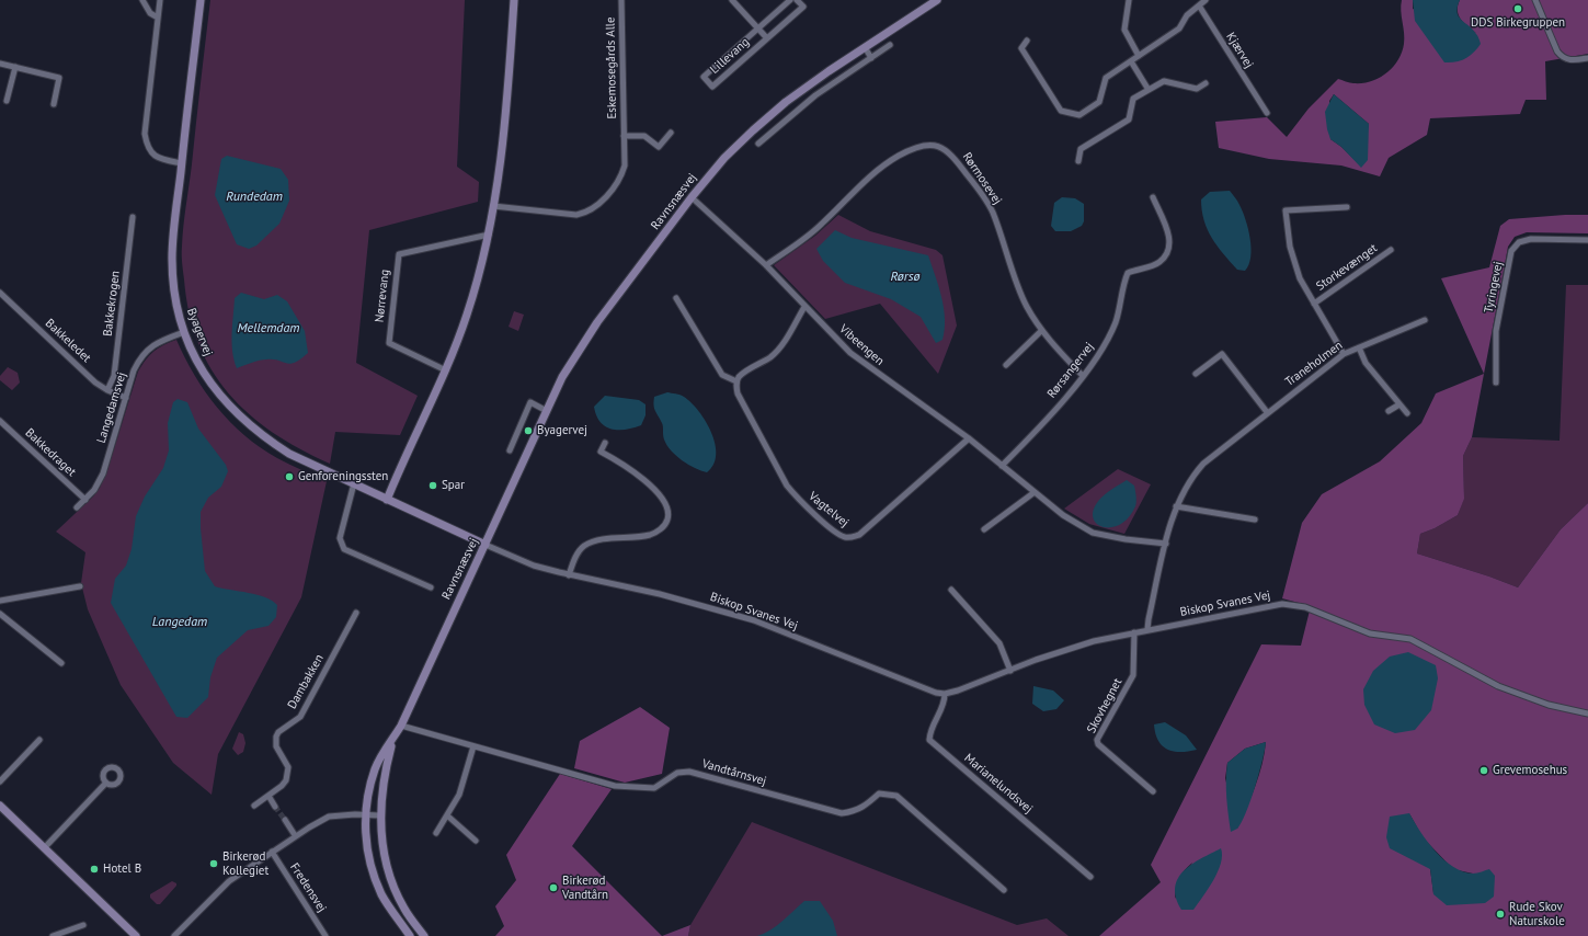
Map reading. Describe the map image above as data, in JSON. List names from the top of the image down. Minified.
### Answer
{"streets":{"main road":["Ravnsnæsvej","Byagervej"],"street":["Kjærvej","Lillevang","Eskemosegårds Alle","Rørmosevej","Storkevænget","Tyringevej","Nørrevang","Bakkekrogen","Bakkeledet","Vibeengen","Traneholmen","Rørsangervej","Langedamsvej","Bakkedraget","Vagtelvej","Biskop Svanes Vej","Dambakken","Skovhegnet","Vandtårnsvej","Marianelundsvej","Fredensvej"]},"crossings":[["Rørmosevej","Vibeengen"],["Rørmosevej","Rørsangervej"],["Ravnsnæsvej","Byagervej"],["Ravnsnæsvej","Vibeengen"],["Ravnsnæsvej","Biskop Svanes Vej"],["Ravnsnæsvej","Vandtårnsvej"],["Storkevænget","Traneholmen"],["Bakkekrogen","Bakkeledet"],["Byagervej","Langedamsvej"],["Byagervej","Biskop Svanes Vej"],["Bakkeledet","Langedamsvej"],["Vibeengen","Traneholmen"],["Vibeengen","Rørsangervej"],["Vibeengen","Vagtelvej"],["Traneholmen","Biskop Svanes Vej"],["Langedamsvej","Bakkedraget"],["Biskop Svanes Vej","Skovhegnet"],["Biskop Svanes Vej","Marianelundsvej"]],"water":["Rundedam","Rørsø","Mellemdam","Langedam"],"places":["DDS Birkegruppen","Byagervej","Genforeningssten","Spar","Grevemosehus","Birkerød Kollegiet","Hotel B","Birkerød Vandtårn","Rude Skov Naturskole"]}
